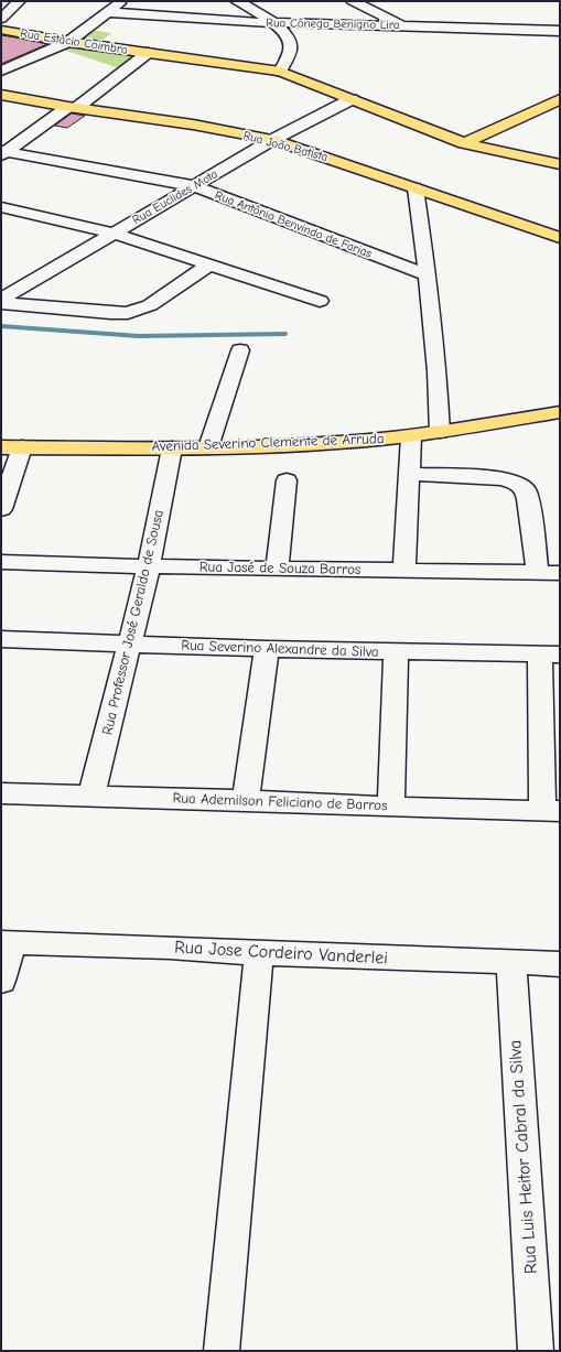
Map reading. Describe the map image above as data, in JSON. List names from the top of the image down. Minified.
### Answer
{"streets":{"main road":["Rua Estàcio Coimbra","Rua João Batista","Avenida Severino Clemente de Arruda"],"street":["Rua Cônego Benigno Lira","Rua Euclides Mota","Rua Antônio Benvindo de Farias","Rua José de Souza Barros","Rua Professor José Geraldo de Sousa","Rua Severino Alexandre da Silva","Rua Ademilson Feliciano de Barros","Rua Jose Cordeiro Vanderlei","Rua Luis Heitor Cabral da Silva"]},"crossings":[["Rua Estàcio Coimbra","Rua Euclides Mota"],["Rua João Batista","Rua Euclides Mota"],["Rua Euclides Mota","Rua Antônio Benvindo de Farias"],["Avenida Severino Clemente de Arruda","Rua Professor José Geraldo de Sousa"],["Rua José de Souza Barros","Rua Professor José Geraldo de Sousa"],["Rua Professor José Geraldo de Sousa","Rua Severino Alexandre da Silva"],["Rua Professor José Geraldo de Sousa","Rua Ademilson Feliciano de Barros"],["Rua Jose Cordeiro Vanderlei","Rua Luis Heitor Cabral da Silva"]]}
